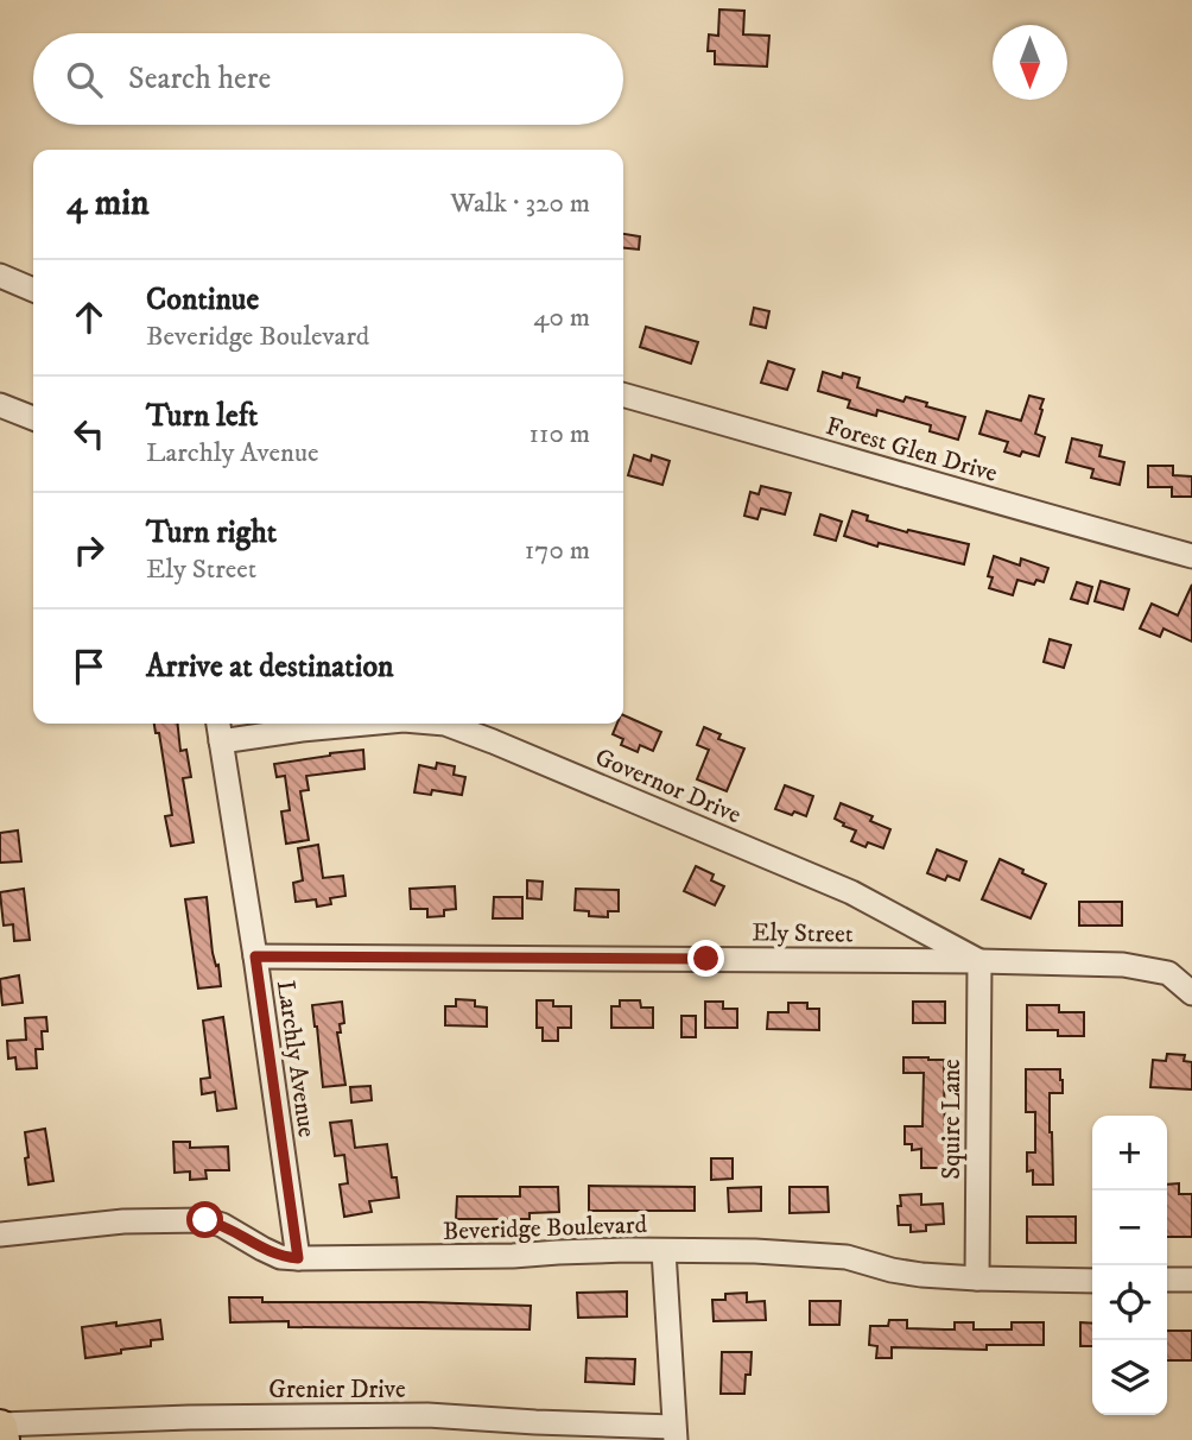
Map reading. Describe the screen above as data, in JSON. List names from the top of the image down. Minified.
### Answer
{"streets":{"street":["Forest Glen Drive","Governor Drive","Ely Street","Larchly Avenue","Squire Lane","Beveridge Boulevard","Grenier Drive"]},"crossings":[["Governor Drive","Ely Street"],["Governor Drive","Larchly Avenue"],["Governor Drive","Squire Lane"],["Ely Street","Larchly Avenue"],["Ely Street","Squire Lane"],["Larchly Avenue","Beveridge Boulevard"],["Squire Lane","Beveridge Boulevard"]],"north":"bottom","page":{"search":"Search here","heading":["4 min","Walk · 320 m"],"list":[["Continue","Beveridge Boulevard","40 m"],["Turn left","Larchly Avenue","110 m"],["Turn right","Ely Street","170 m"],"Arrive at destination"],"map_buttons":["+","−"]}}
